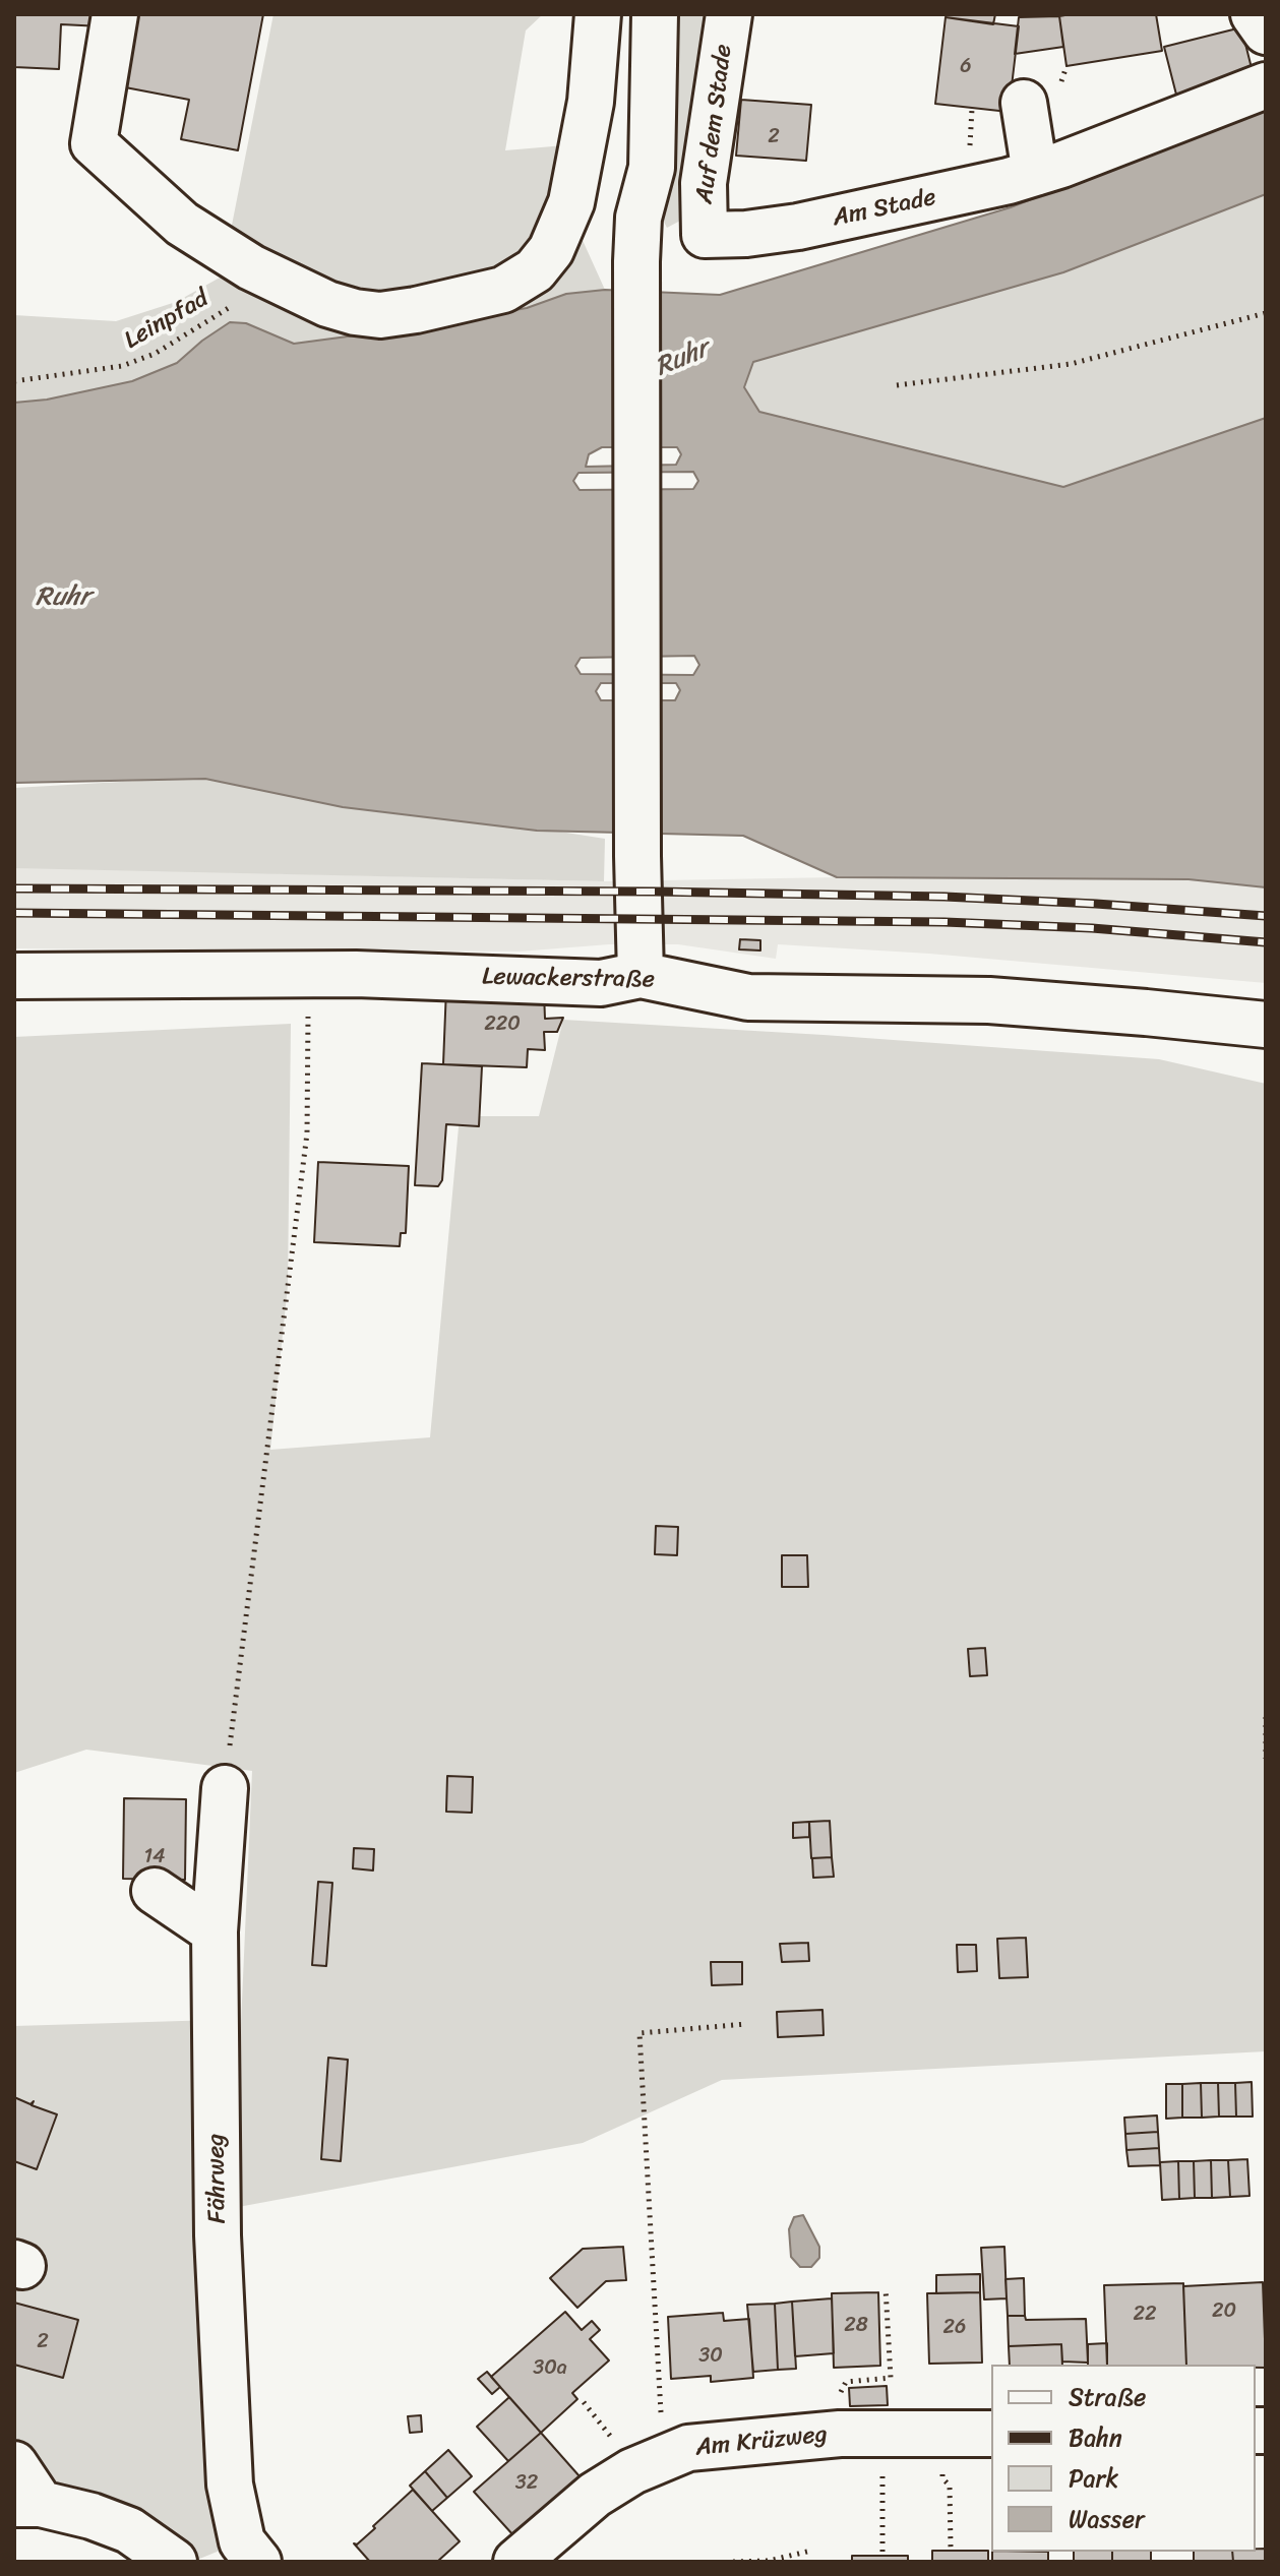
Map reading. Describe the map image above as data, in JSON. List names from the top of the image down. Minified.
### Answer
{"streets":{"street":["Auf dem Stade","Am Stade","Lewackerstraße","Fährweg","Am Krüzweg"],"path":["Leinpfad"]},"crossings":[["Auf dem Stade","Am Stade"]],"water":["Ruhr"],"house_numbers":["6","2","220","14","20","22","28","26","2","30","30a","32"],"legend":["Straße","Bahn","Park","Wasser"]}
